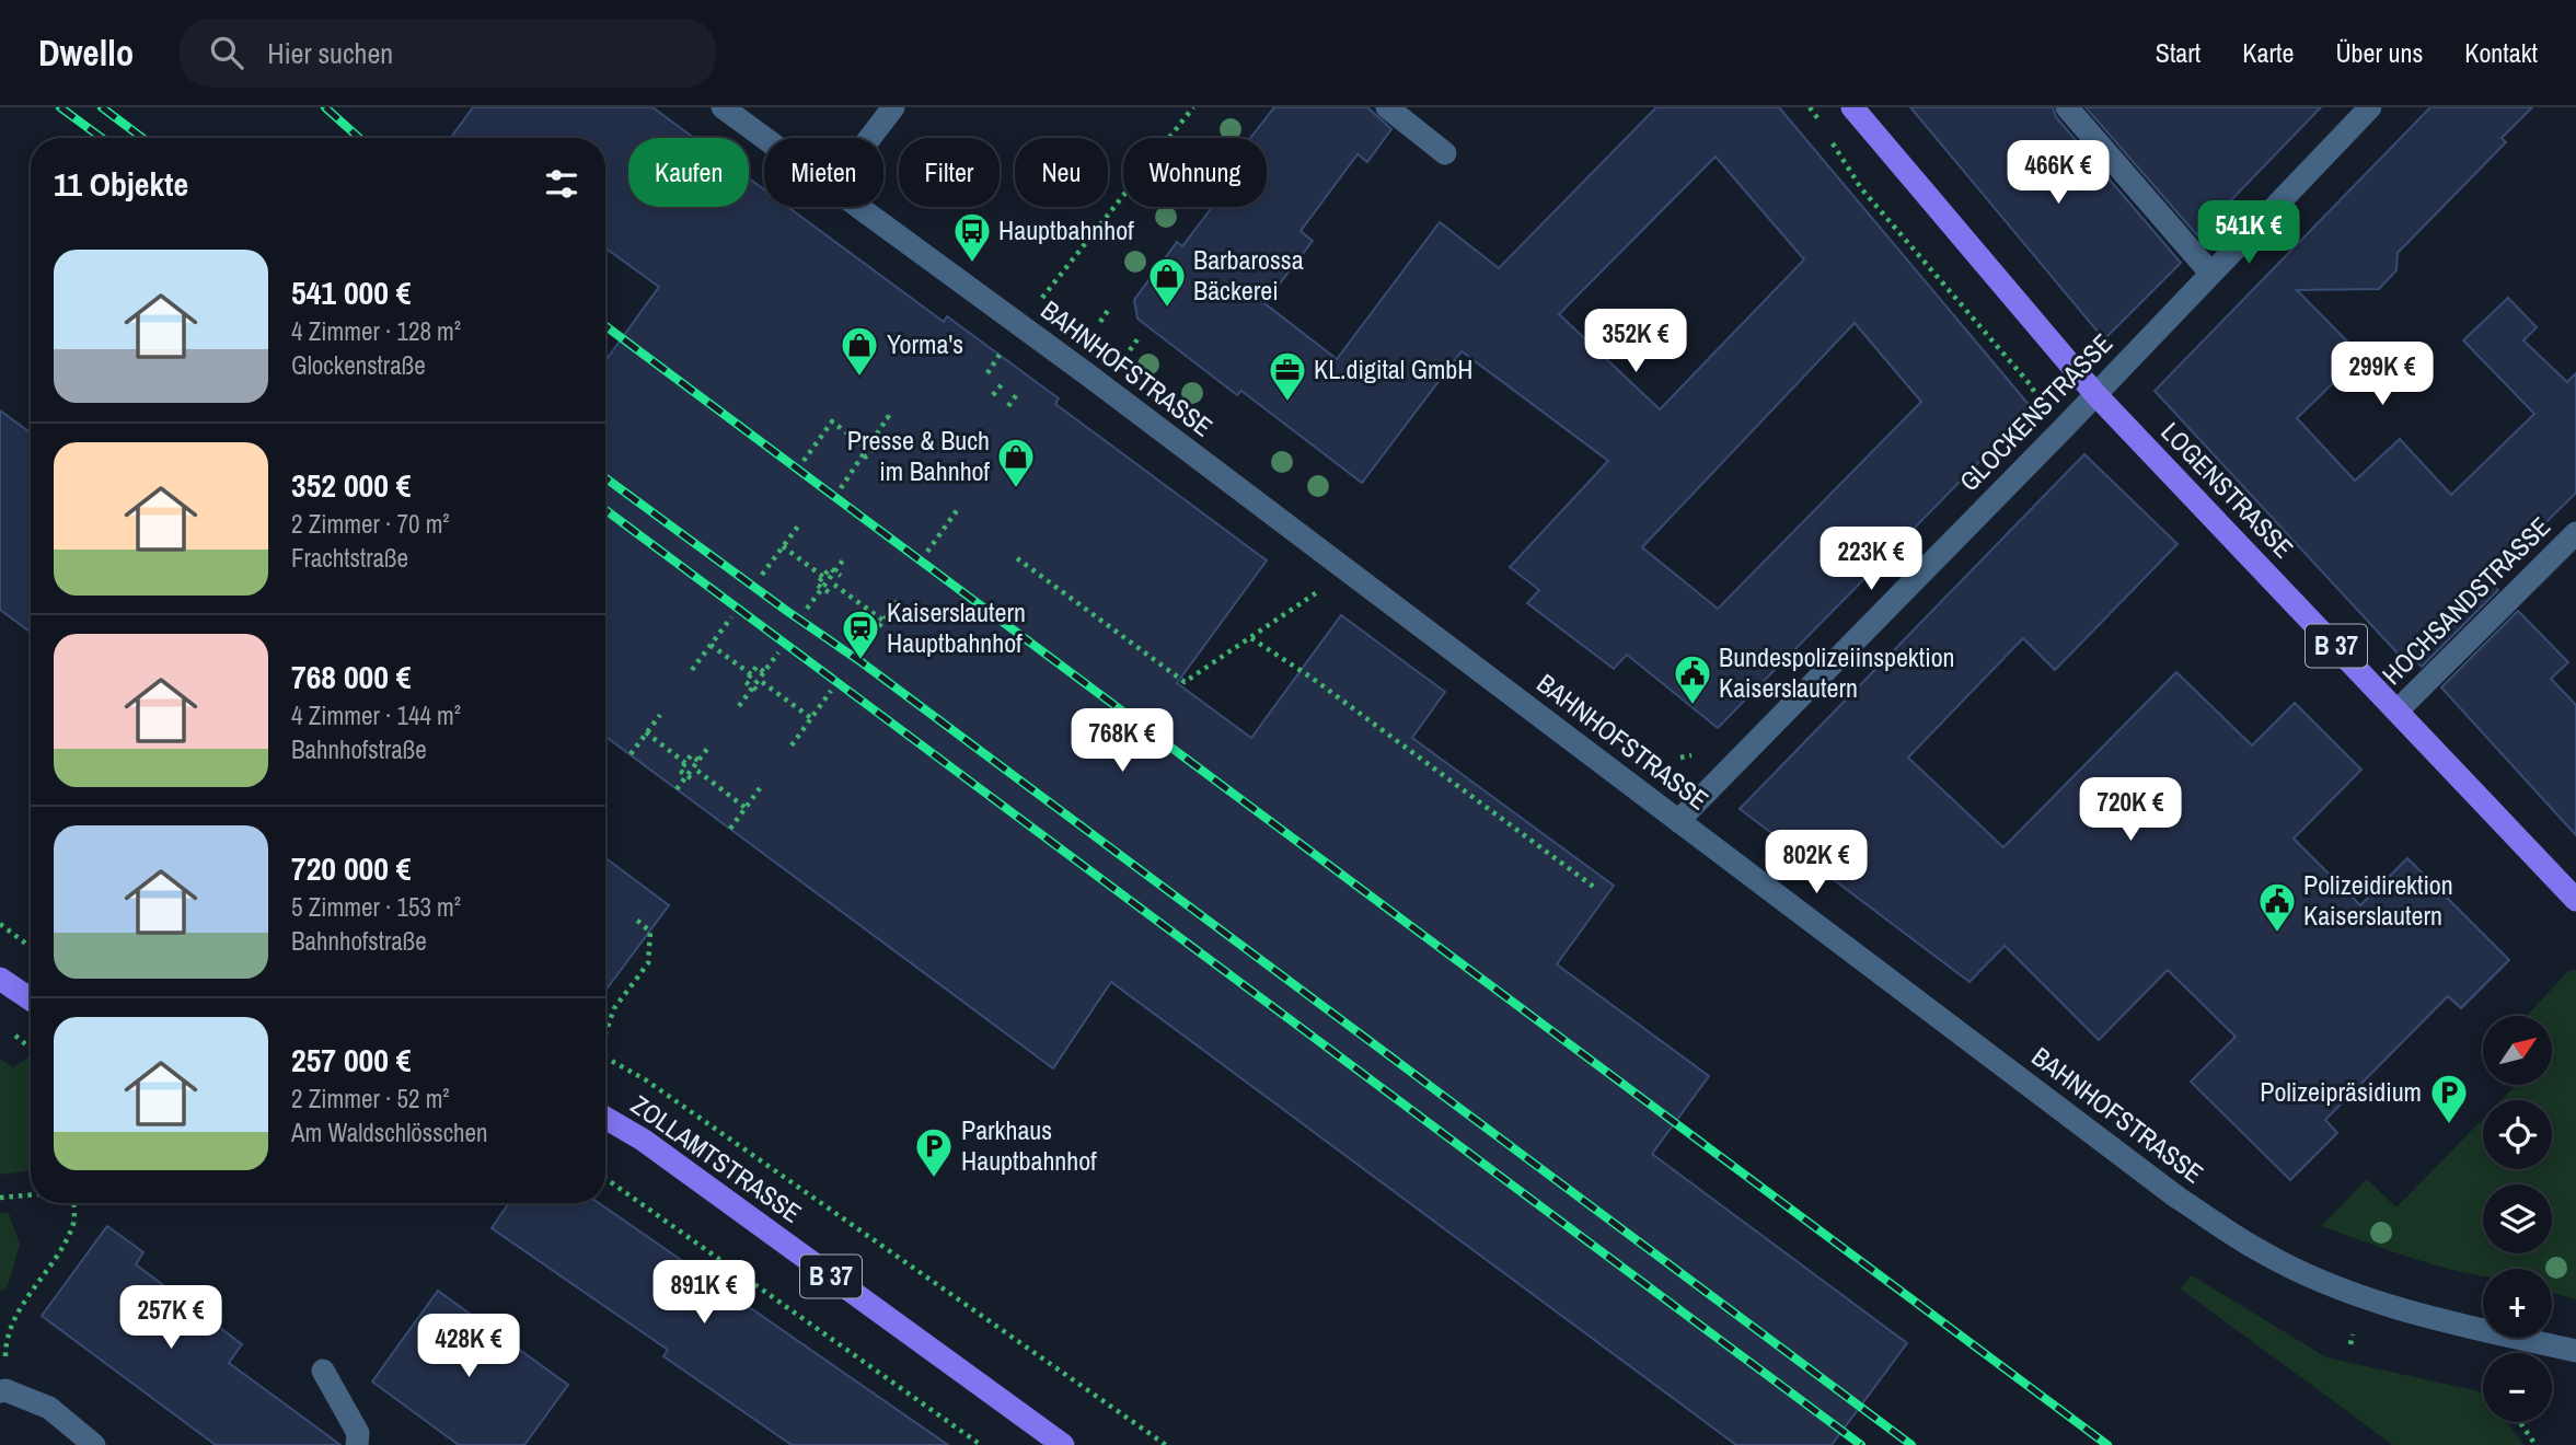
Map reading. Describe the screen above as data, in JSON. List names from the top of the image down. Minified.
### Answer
{"streets":{"main road":["LOGENSTRASSE","B 37","ZOLLAMTSTRASSE"],"street":["BAHNHOFSTRASSE","GLOCKENSTRASSE","HOCHSANDSTRASSE"]},"crossings":[["BAHNHOFSTRASSE","GLOCKENSTRASSE"],["GLOCKENSTRASSE","LOGENSTRASSE"],["LOGENSTRASSE","HOCHSANDSTRASSE"]],"places":{"bus stop":["Hauptbahnhof"],"shop":["Barbarossa Bäckerei","Yorma's","Presse & Buch im Bahnhof"],"office":["KL.digital GmbH"],"station":["Kaiserslautern Hauptbahnhof"],"public building":["Bundespolizeiinspektion Kaiserslautern","Polizeidirektion Kaiserslautern"],"parking":["Polizeipräsidium","Parkhaus Hauptbahnhof"]},"north":"top right","page":{"header":"Dwello","search":"Hier suchen","nav":["Start","Karte","Über uns","Kontakt"],"chip":["Kaufen","Mieten","Filter","Neu","Wohnung"],"heading":"11 Objekte","price":["466K €","541K €","352K €","299K €","223K €","768K €","720K €","802K €","891K €","257K €","428K €"],"list":[{"name":"541 000 €","note":"4 Zimmer · 128 m² · Glockenstraße"},{"name":"352 000 €","note":"2 Zimmer · 70 m² · Frachtstraße"},{"name":"768 000 €","note":"4 Zimmer · 144 m² · Bahnhofstraße"},{"name":"720 000 €","note":"5 Zimmer · 153 m² · Bahnhofstraße"},{"name":"257 000 €","note":"2 Zimmer · 52 m² · Am Waldschlösschen"}],"map_buttons":["+","−"]}}
